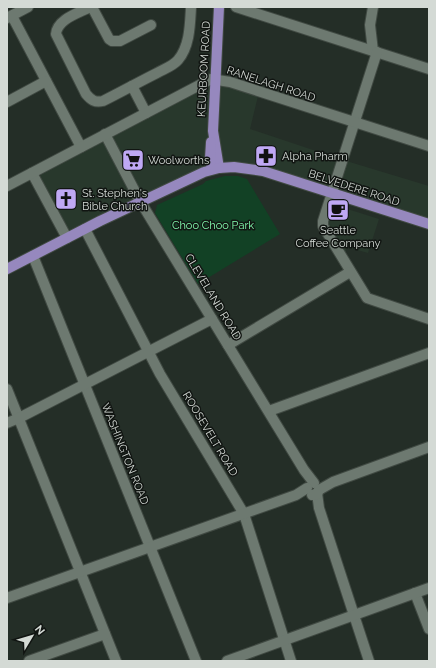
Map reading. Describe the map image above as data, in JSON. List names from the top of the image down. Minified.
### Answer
{"streets":{"main road":["KEURBOOM ROAD","BELVEDERE ROAD"],"street":["RANELAGH ROAD","CLEVELAND ROAD","ROOSEVELT ROAD","WASHINGTON ROAD"]},"crossings":[["KEURBOOM ROAD","RANELAGH ROAD"],["KEURBOOM ROAD","BELVEDERE ROAD"],["RANELAGH ROAD","CLEVELAND ROAD"],["BELVEDERE ROAD","CLEVELAND ROAD"],["BELVEDERE ROAD","ROOSEVELT ROAD"],["BELVEDERE ROAD","WASHINGTON ROAD"]],"parks":["Choo Choo Park"],"places":{"pharmacy":["Alpha Pharm"],"supermarket":["Woolworths"],"church":["St. Stephen's Bible Church"],"cafe":["Seattle Coffee Company"]},"north":"top right"}
